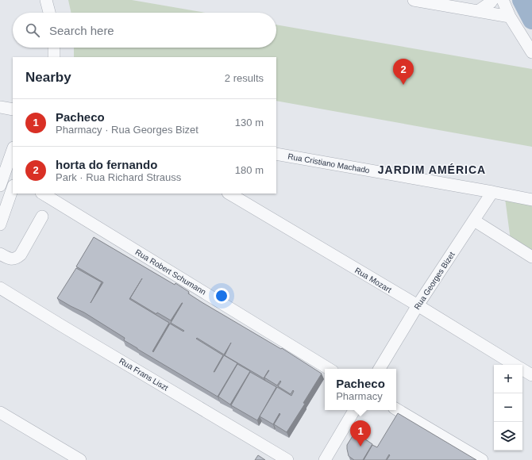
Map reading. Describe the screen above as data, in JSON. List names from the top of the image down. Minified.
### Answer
{"streets":{"street":["Rua Cristiano Machado","Rua Robert Schumann","Rua Mozart","Rua Georges Bizet","Rua Frans Liszt"]},"crossings":[["Rua Cristiano Machado","Rua Georges Bizet"],["Rua Mozart","Rua Georges Bizet"]],"districts":["JARDIM AMÉRICA"],"page":{"search":"Search here","heading":["Nearby","2 results"],"pins":["2","1"],"list":[{"mark":"1","name":"Pacheco","note":"Pharmacy · Rua Georges Bizet","value":"130 m"},{"mark":"2","name":"horta do fernando","note":"Park · Rua Richard Strauss","value":"180 m"}],"map_buttons":["+","−"],"popup":["Pacheco","Pharmacy"]}}
